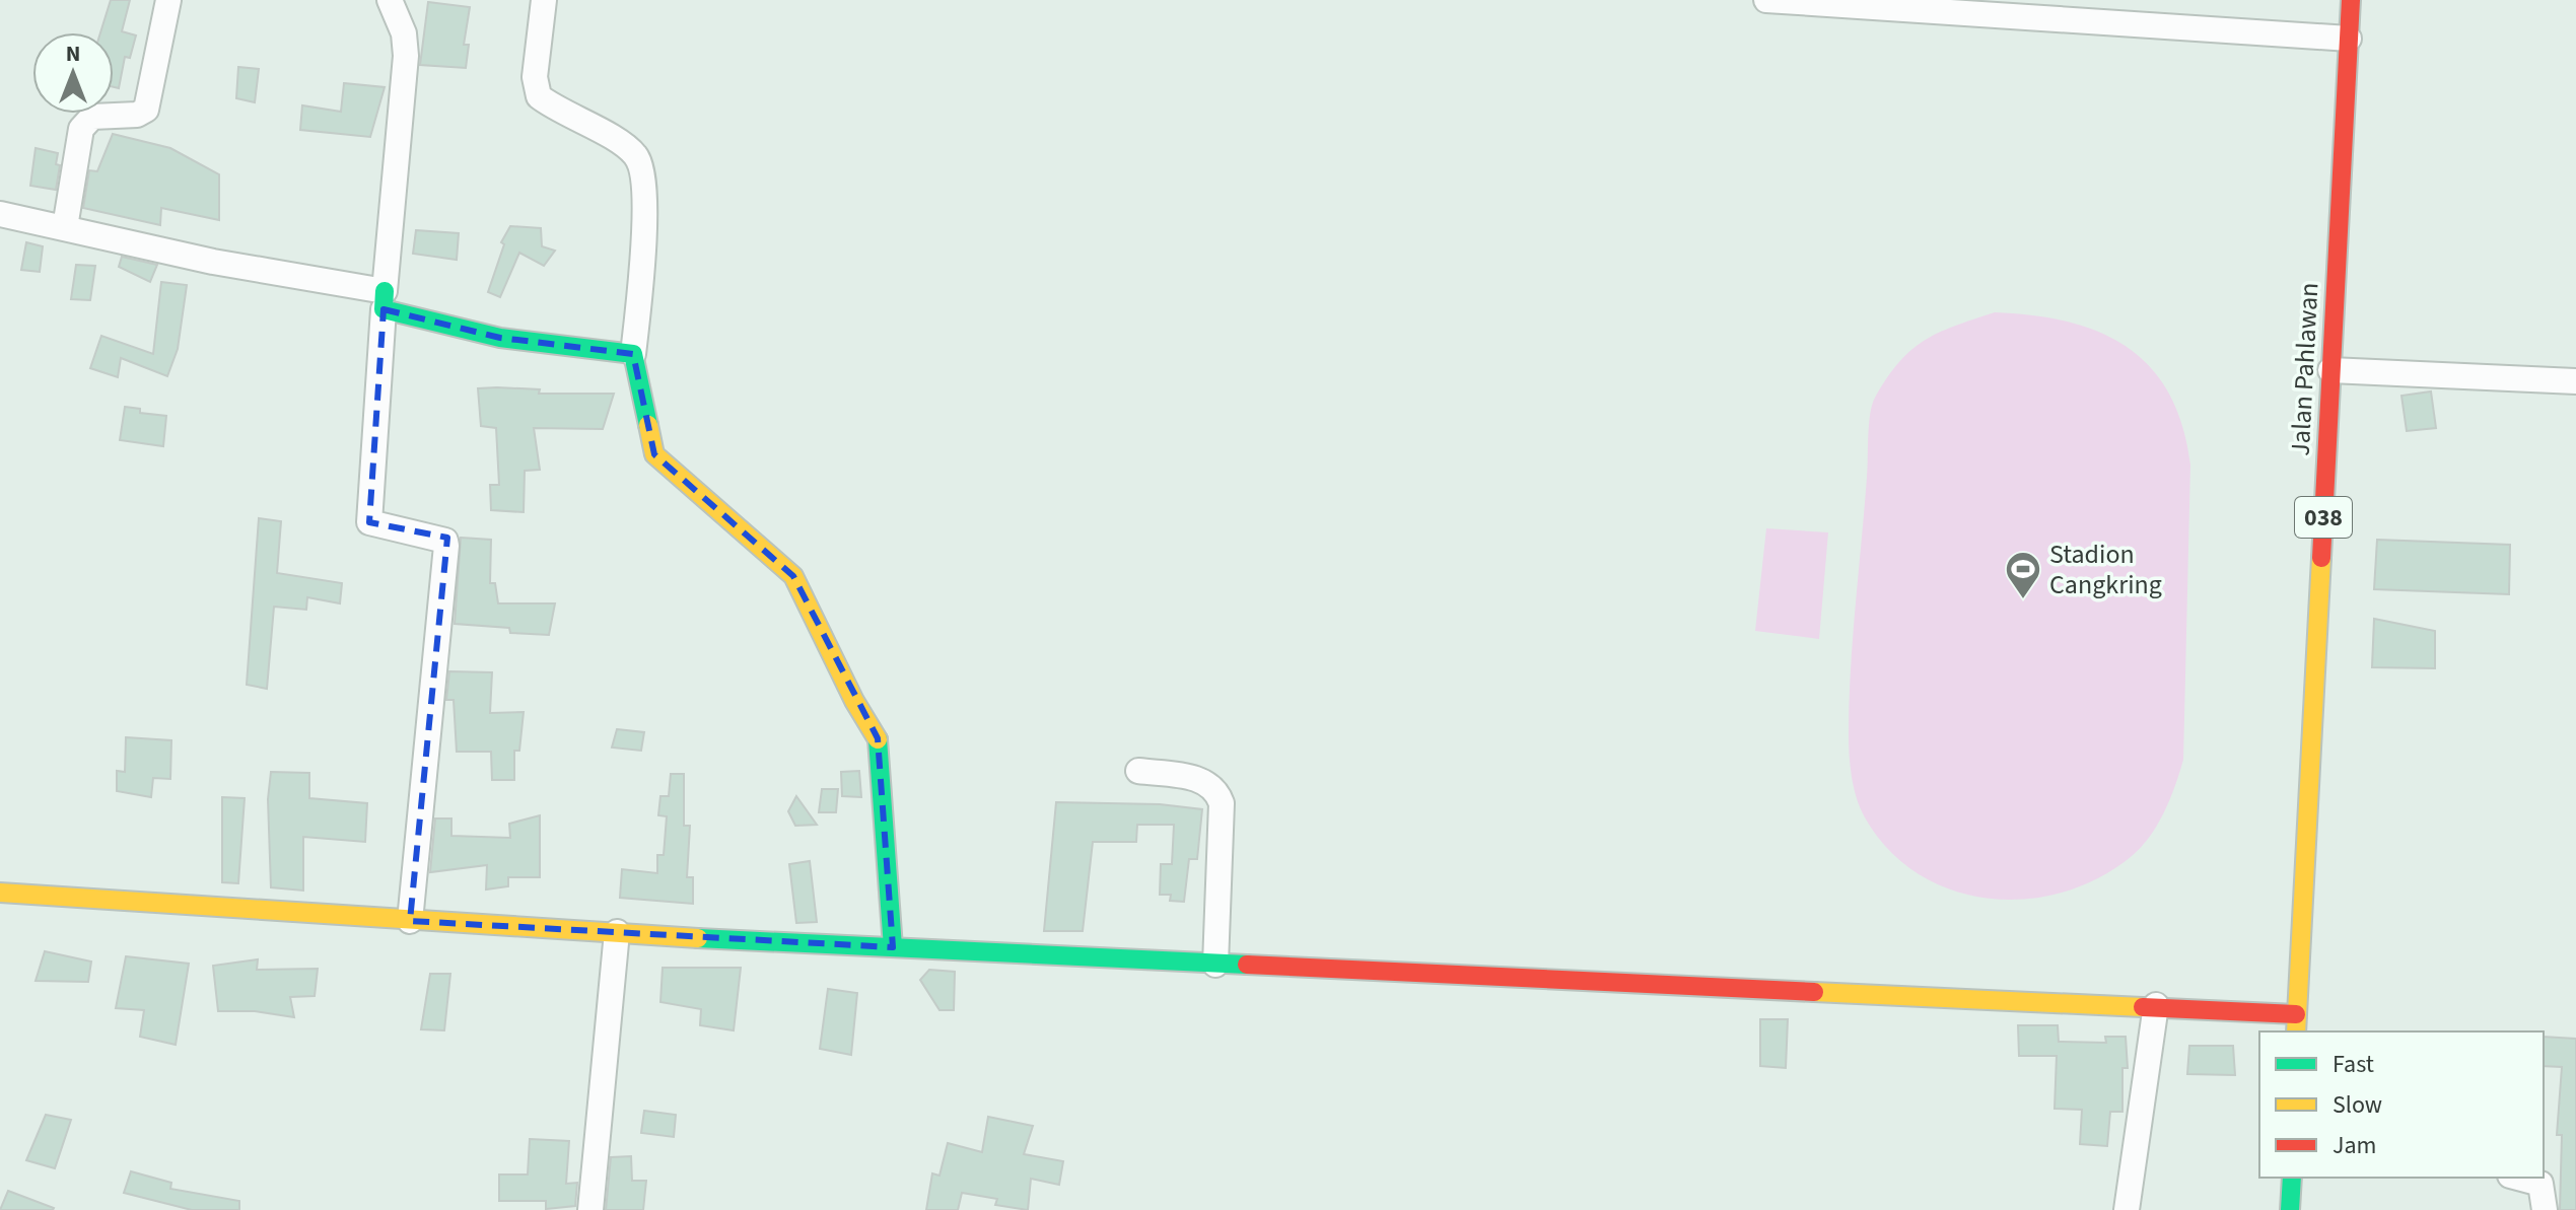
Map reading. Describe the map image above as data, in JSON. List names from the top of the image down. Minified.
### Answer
{"streets":{"street":["Jalan Pahlawan","038"]},"places":{"sports":["Stadion Cangkring"]},"legend":["Fast","Slow","Jam"],"north":"top"}
